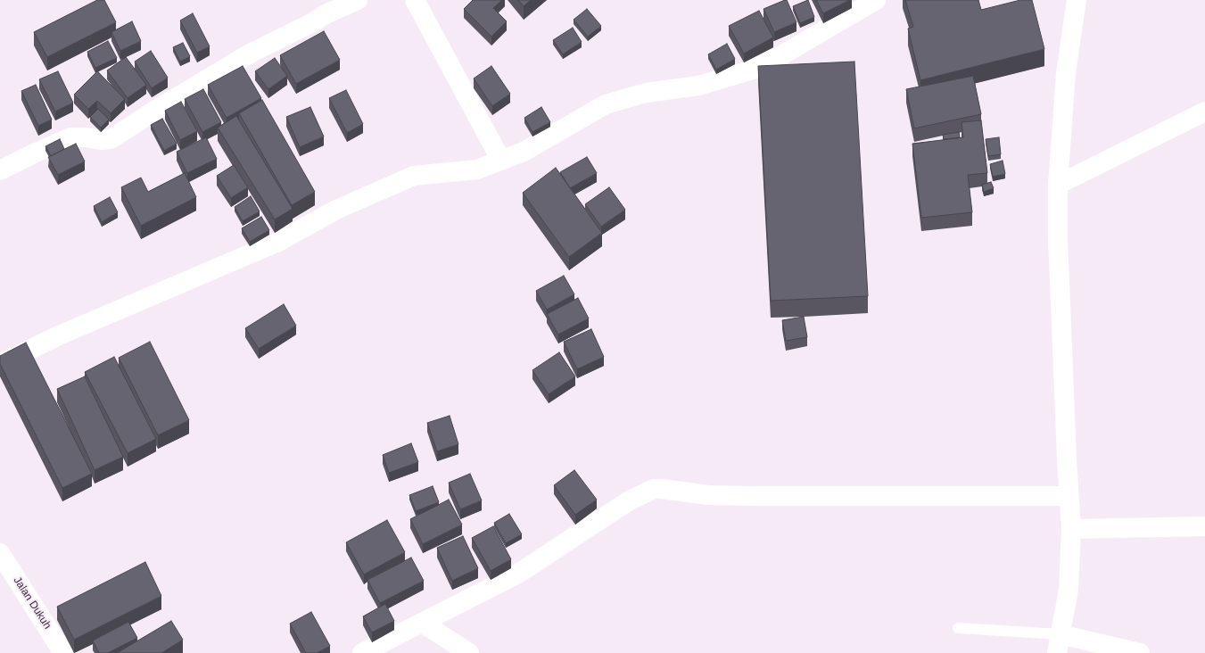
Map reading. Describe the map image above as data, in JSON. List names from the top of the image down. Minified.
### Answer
{"streets":{"street":["Jalan Dukuh"]}}
